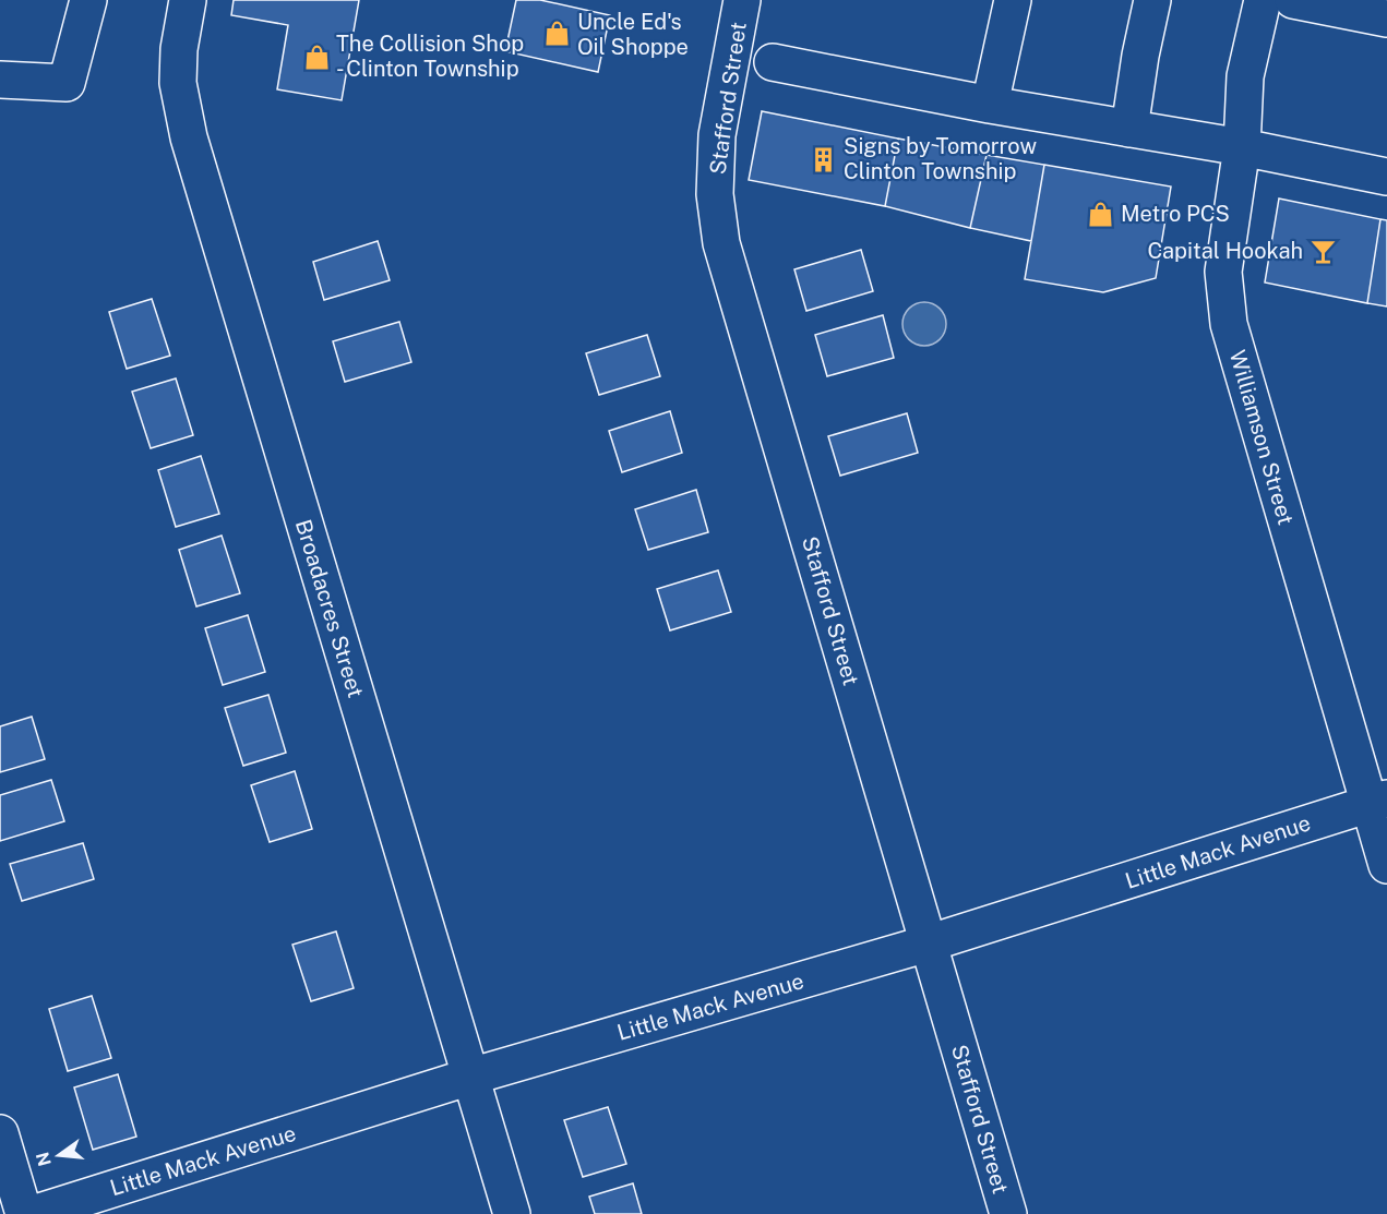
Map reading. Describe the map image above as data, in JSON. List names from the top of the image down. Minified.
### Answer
{"streets":{"street":["Stafford Street","Williamson Street","Broadacres Street","Little Mack Avenue"]},"crossings":[["Stafford Street","Little Mack Avenue"],["Williamson Street","Little Mack Avenue"],["Broadacres Street","Little Mack Avenue"]],"places":{"shop":["Uncle Ed's Oil Shoppe","The Collision Shop - Clinton Township","Metro PCS"],"building":["Signs by Tomorrow Clinton Township"],"bar":["Capital Hookah"]},"north":"left"}
